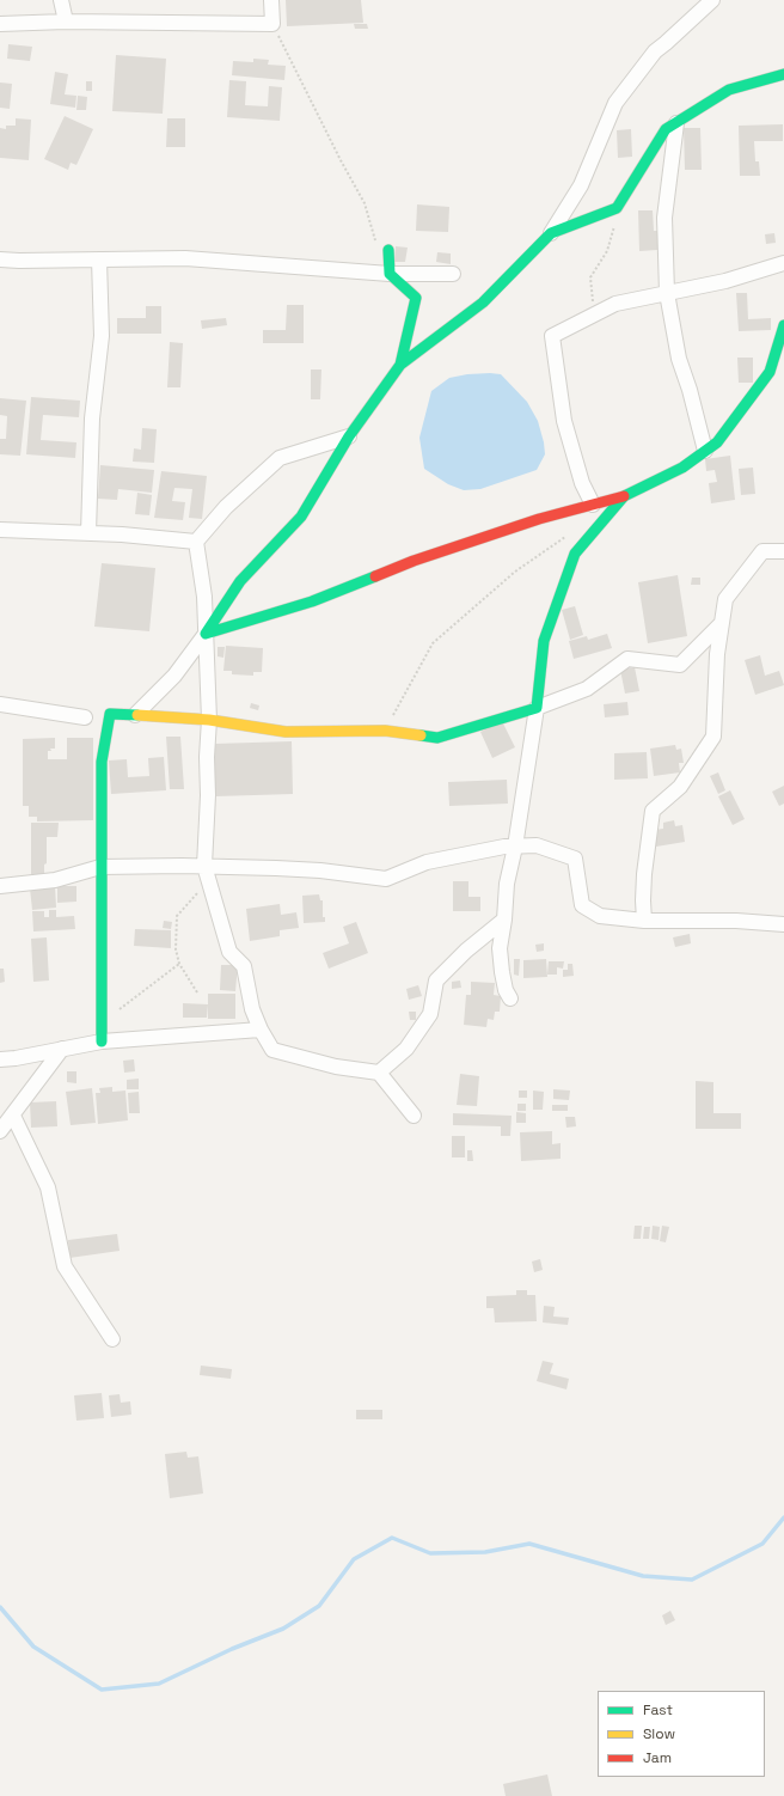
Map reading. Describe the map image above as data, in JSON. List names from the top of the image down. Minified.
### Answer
{"legend":["Fast","Slow","Jam"]}
